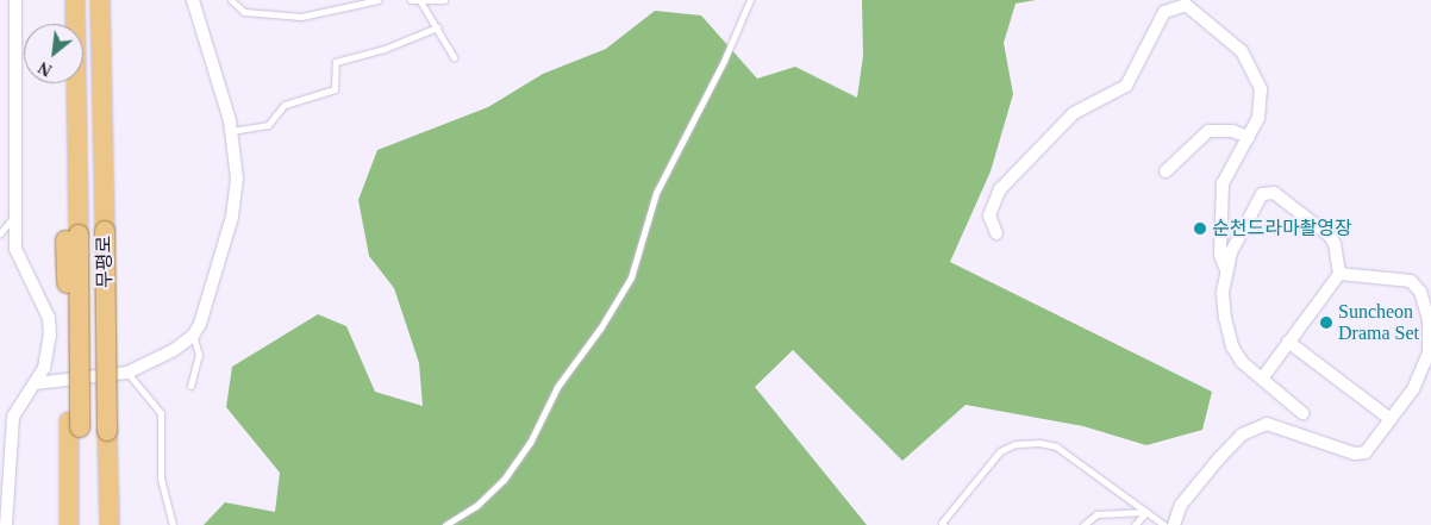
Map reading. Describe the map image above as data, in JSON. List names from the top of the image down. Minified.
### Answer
{"streets":{"highway":["무평로"]},"places":["순천드라마촬영장","Suncheon Drama Set"],"north":"bottom left"}
